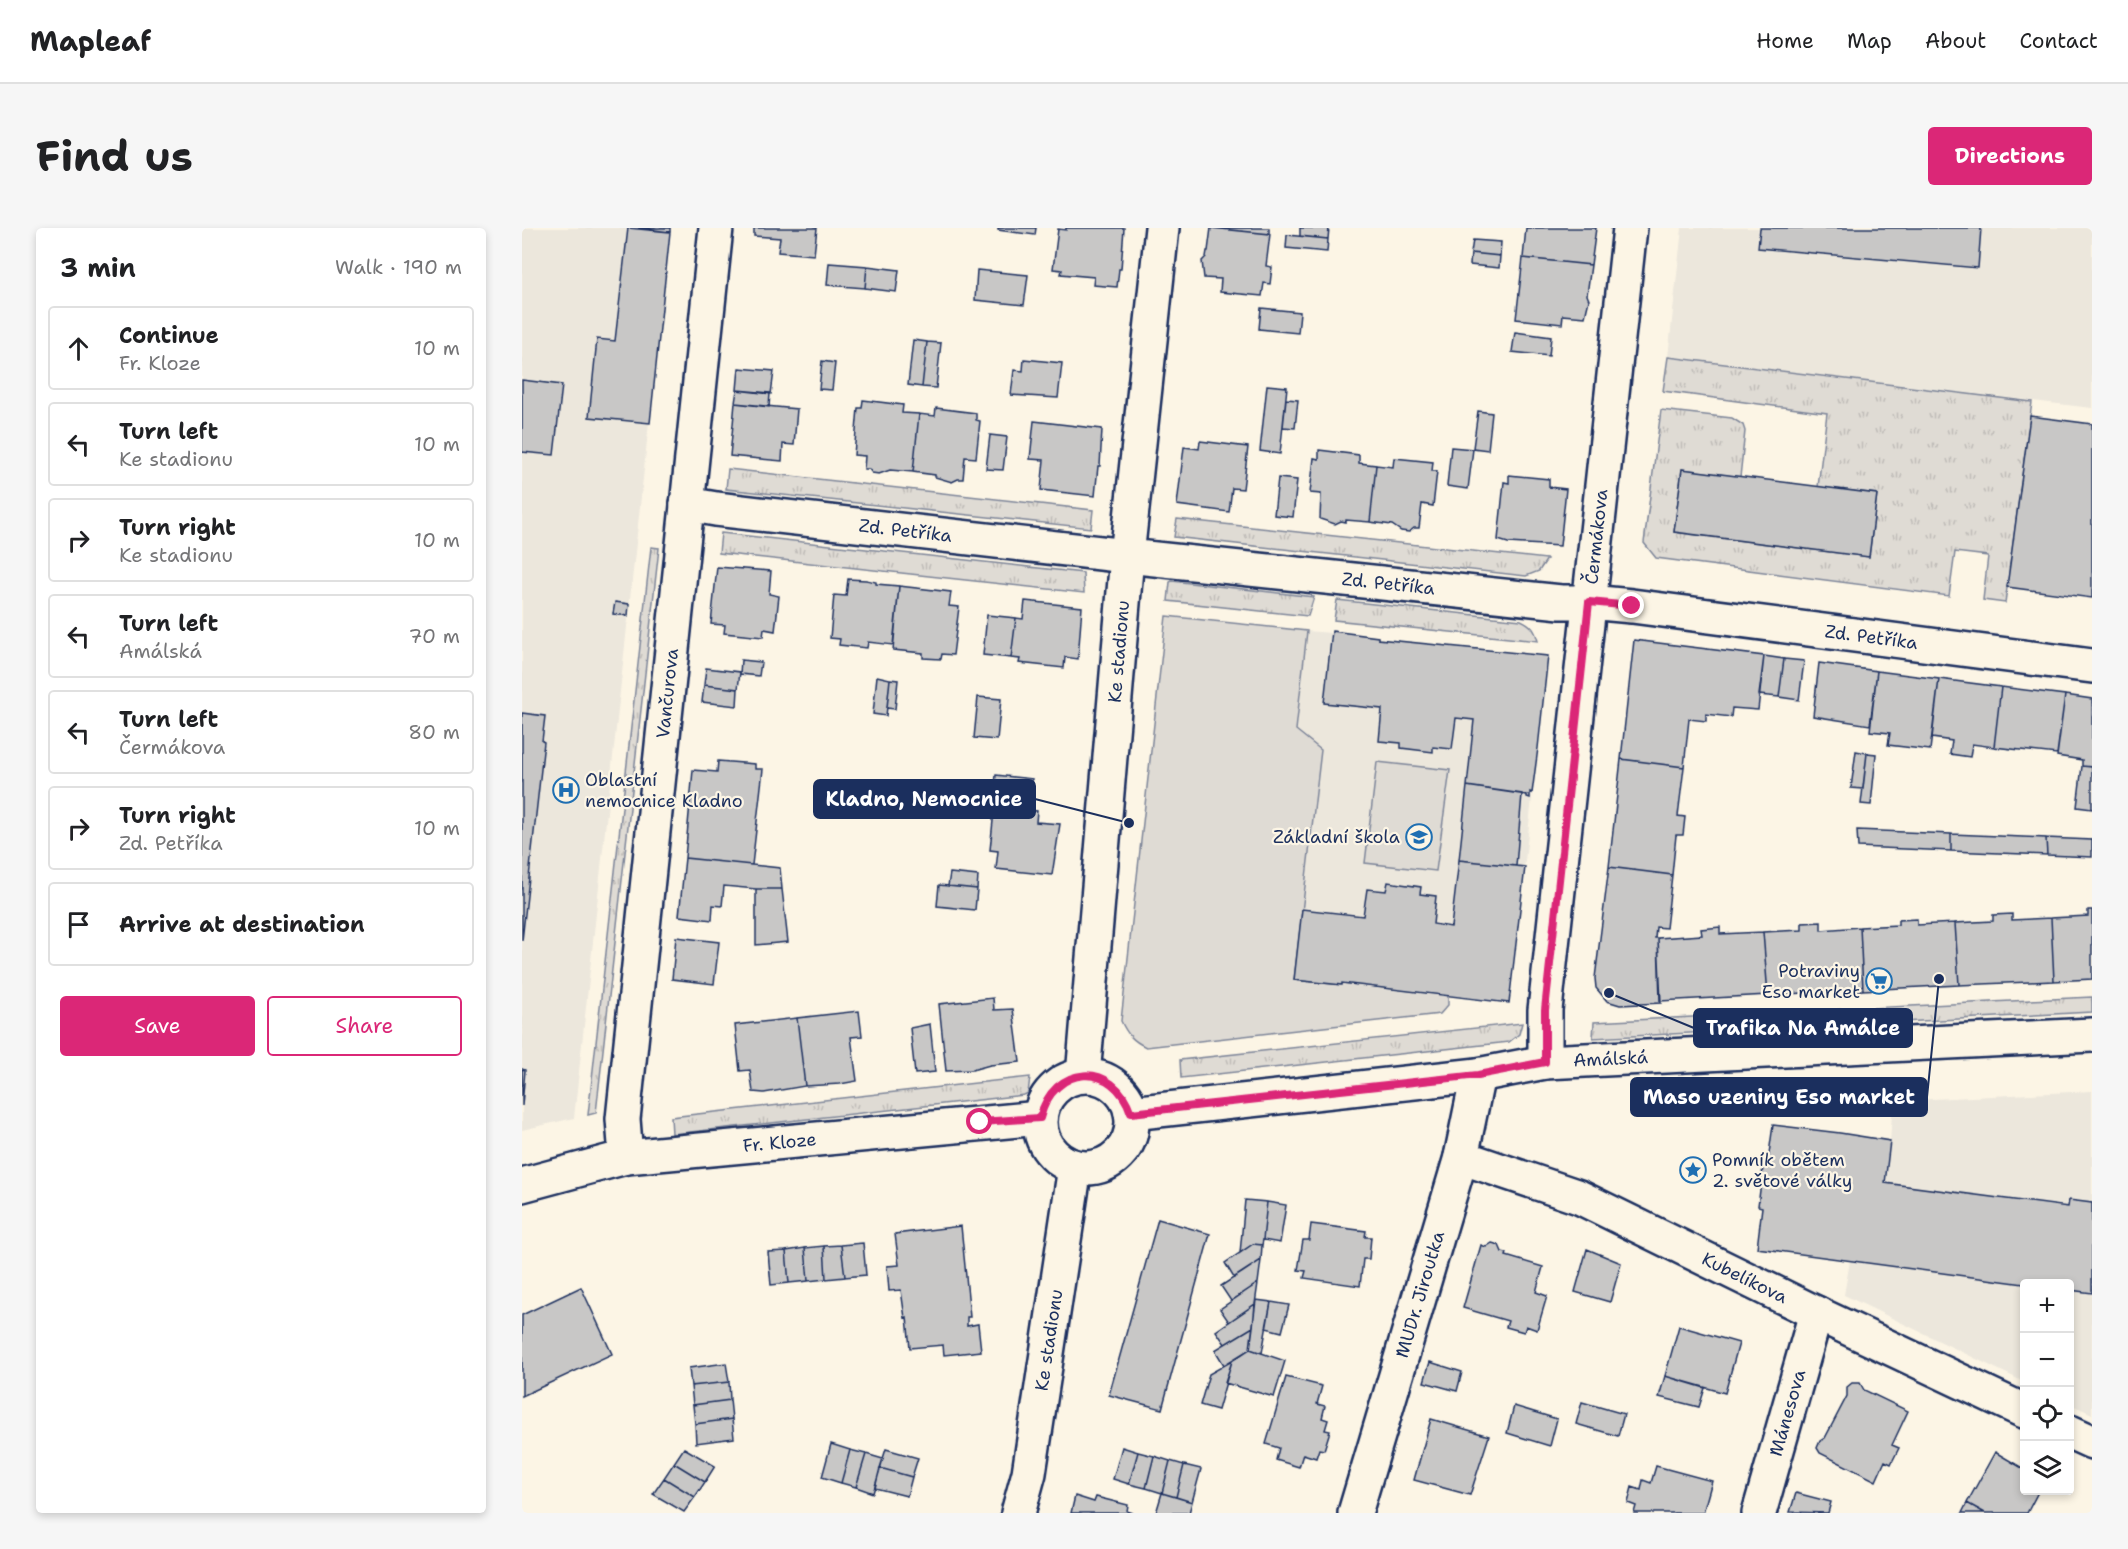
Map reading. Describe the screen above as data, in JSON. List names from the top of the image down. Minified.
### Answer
{"streets":{"street":["Zd. Petříka","Čermákova","Ke stadionu","Vančurova","Amálská","Fr. Kloze","Kubelíkova","MUDr. Jiroutka","Mánesova"]},"crossings":[["Zd. Petříka","Čermákova"],["Zd. Petříka","Ke stadionu"],["Zd. Petříka","Vančurova"],["Čermákova","Amálská"],["Ke stadionu","Amálská"],["Ke stadionu","Fr. Kloze"],["Vančurova","Fr. Kloze"],["Amálská","Fr. Kloze"],["Amálská","MUDr. Jiroutka"],["Kubelíkova","MUDr. Jiroutka"],["Kubelíkova","Mánesova"]],"places":{"hospital":["Oblastní nemocnice Kladno"],"other":["Kladno, Nemocnice","Maso uzeniny Eso market","Trafika Na Amálce"],"school or university":["Základní škola"],"supermarket":["Potraviny Eso market"],"place":["Pomník obětem 2. světové války"]},"page":{"header":"Mapleaf","nav":["Home","Map","About","Contact"],"buttons":["Directions",["Save","Share"]],"title":"Find us","heading":["3 min","Walk · 190 m"],"list":[["Continue","Fr. Kloze","10 m"],["Turn left","Ke stadionu","10 m"],["Turn right","Ke stadionu","10 m"],["Turn left","Amálská","70 m"],["Turn left","Čermákova","80 m"],["Turn right","Zd. Petříka","10 m"],"Arrive at destination"],"map_buttons":["+","−"]}}
